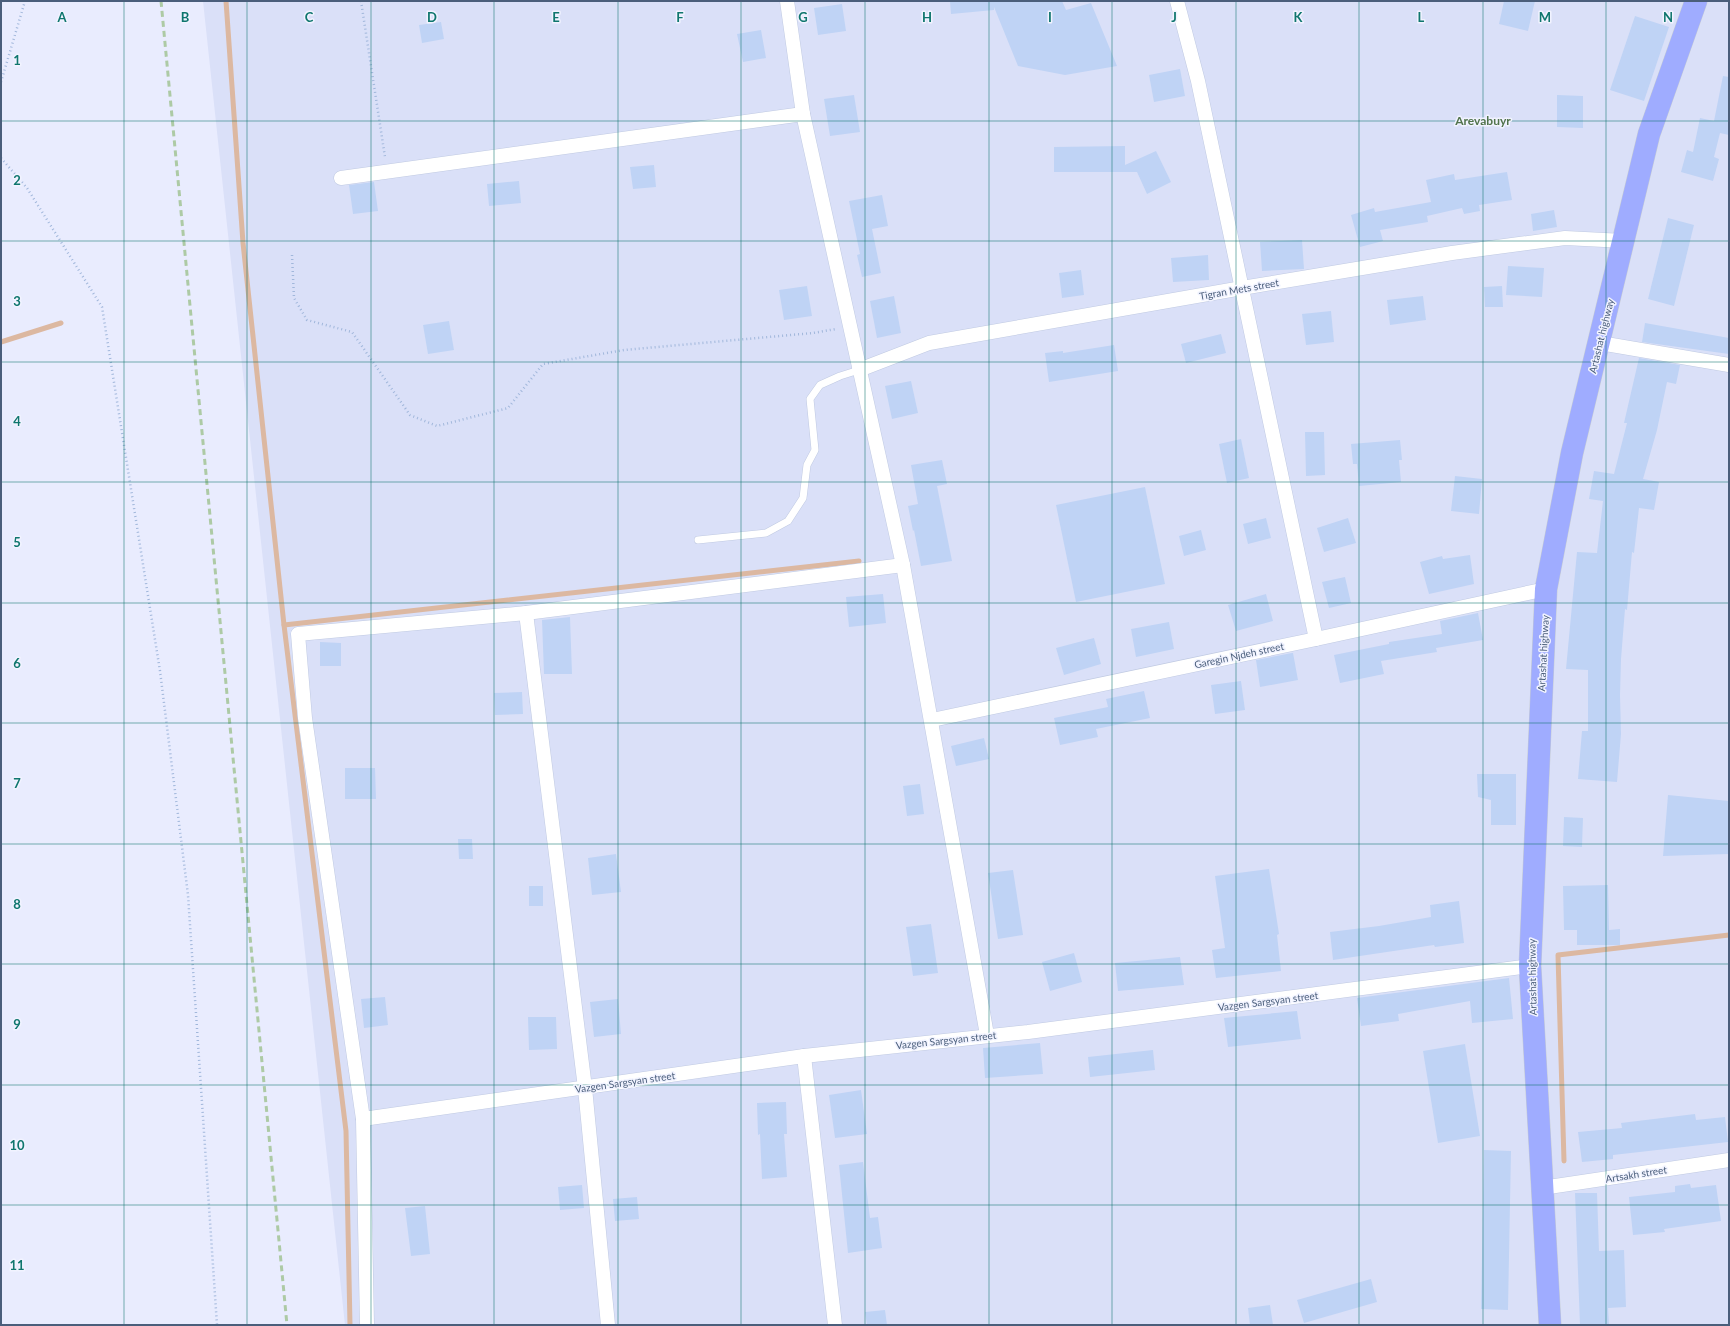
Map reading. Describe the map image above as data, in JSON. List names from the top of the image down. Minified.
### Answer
{"streets":{"main road":["Artashat highway"],"street":["Tigran Mets street","Garegin Njdeh street","Vazgen Sargsyan street","Artsakh street"]},"crossings":[["Tigran Mets street","Artashat highway"],["Artashat highway","Garegin Njdeh street"],["Artashat highway","Vazgen Sargsyan street"],["Artashat highway","Artsakh street"]],"districts":["Arevabuyr"],"grid":{"columns":["A","B","C","D","E","F","G","H","I","J","K","L","M","N"],"rows":["1","2","3","4","5","6","7","8","9","10","11"]}}
